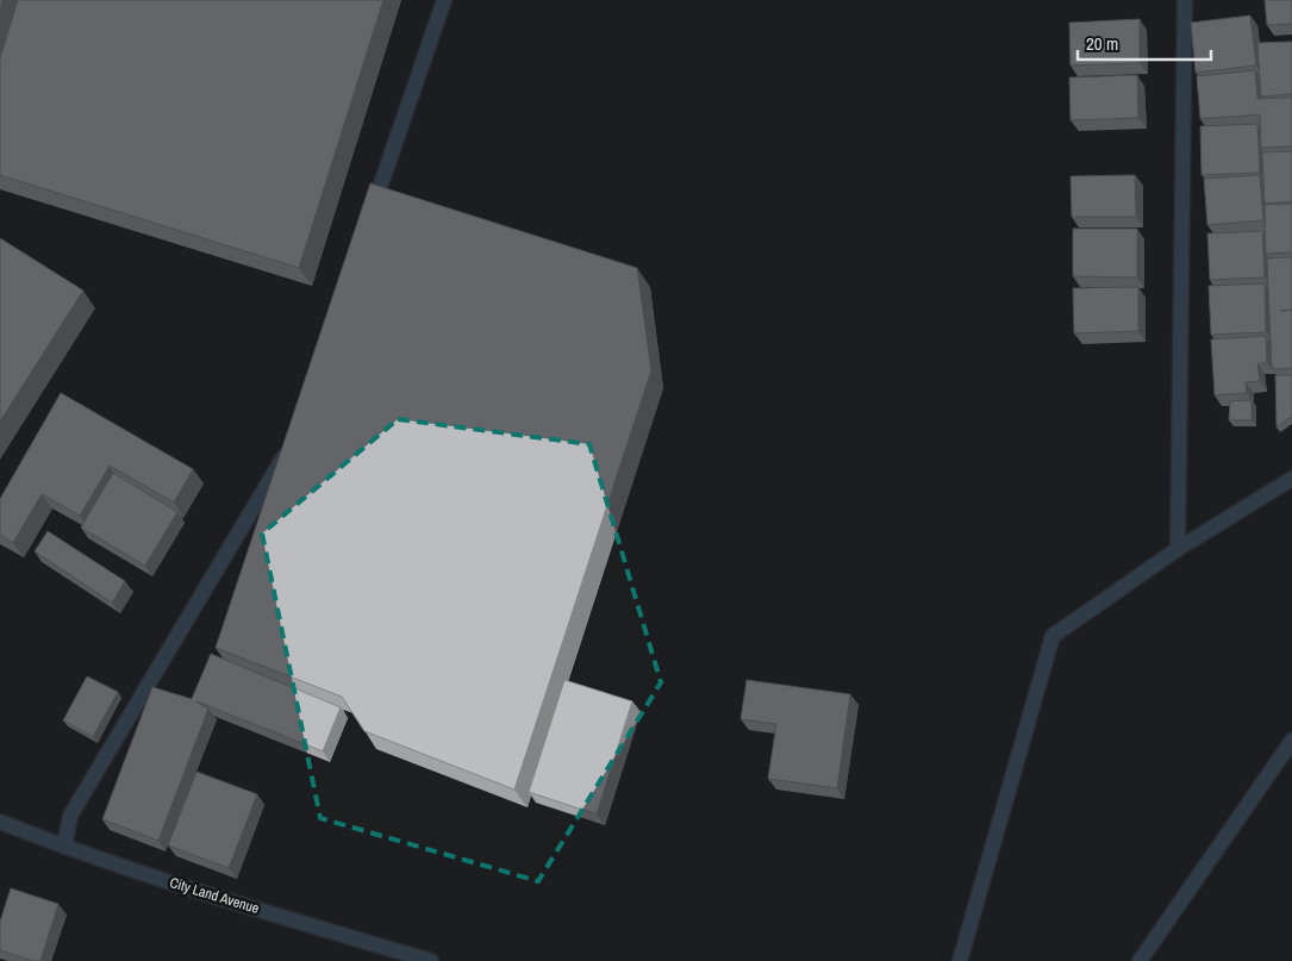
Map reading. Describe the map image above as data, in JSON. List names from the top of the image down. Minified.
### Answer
{"streets":{"street":["City Land Avenue"]},"scale_bar":"20 m"}
